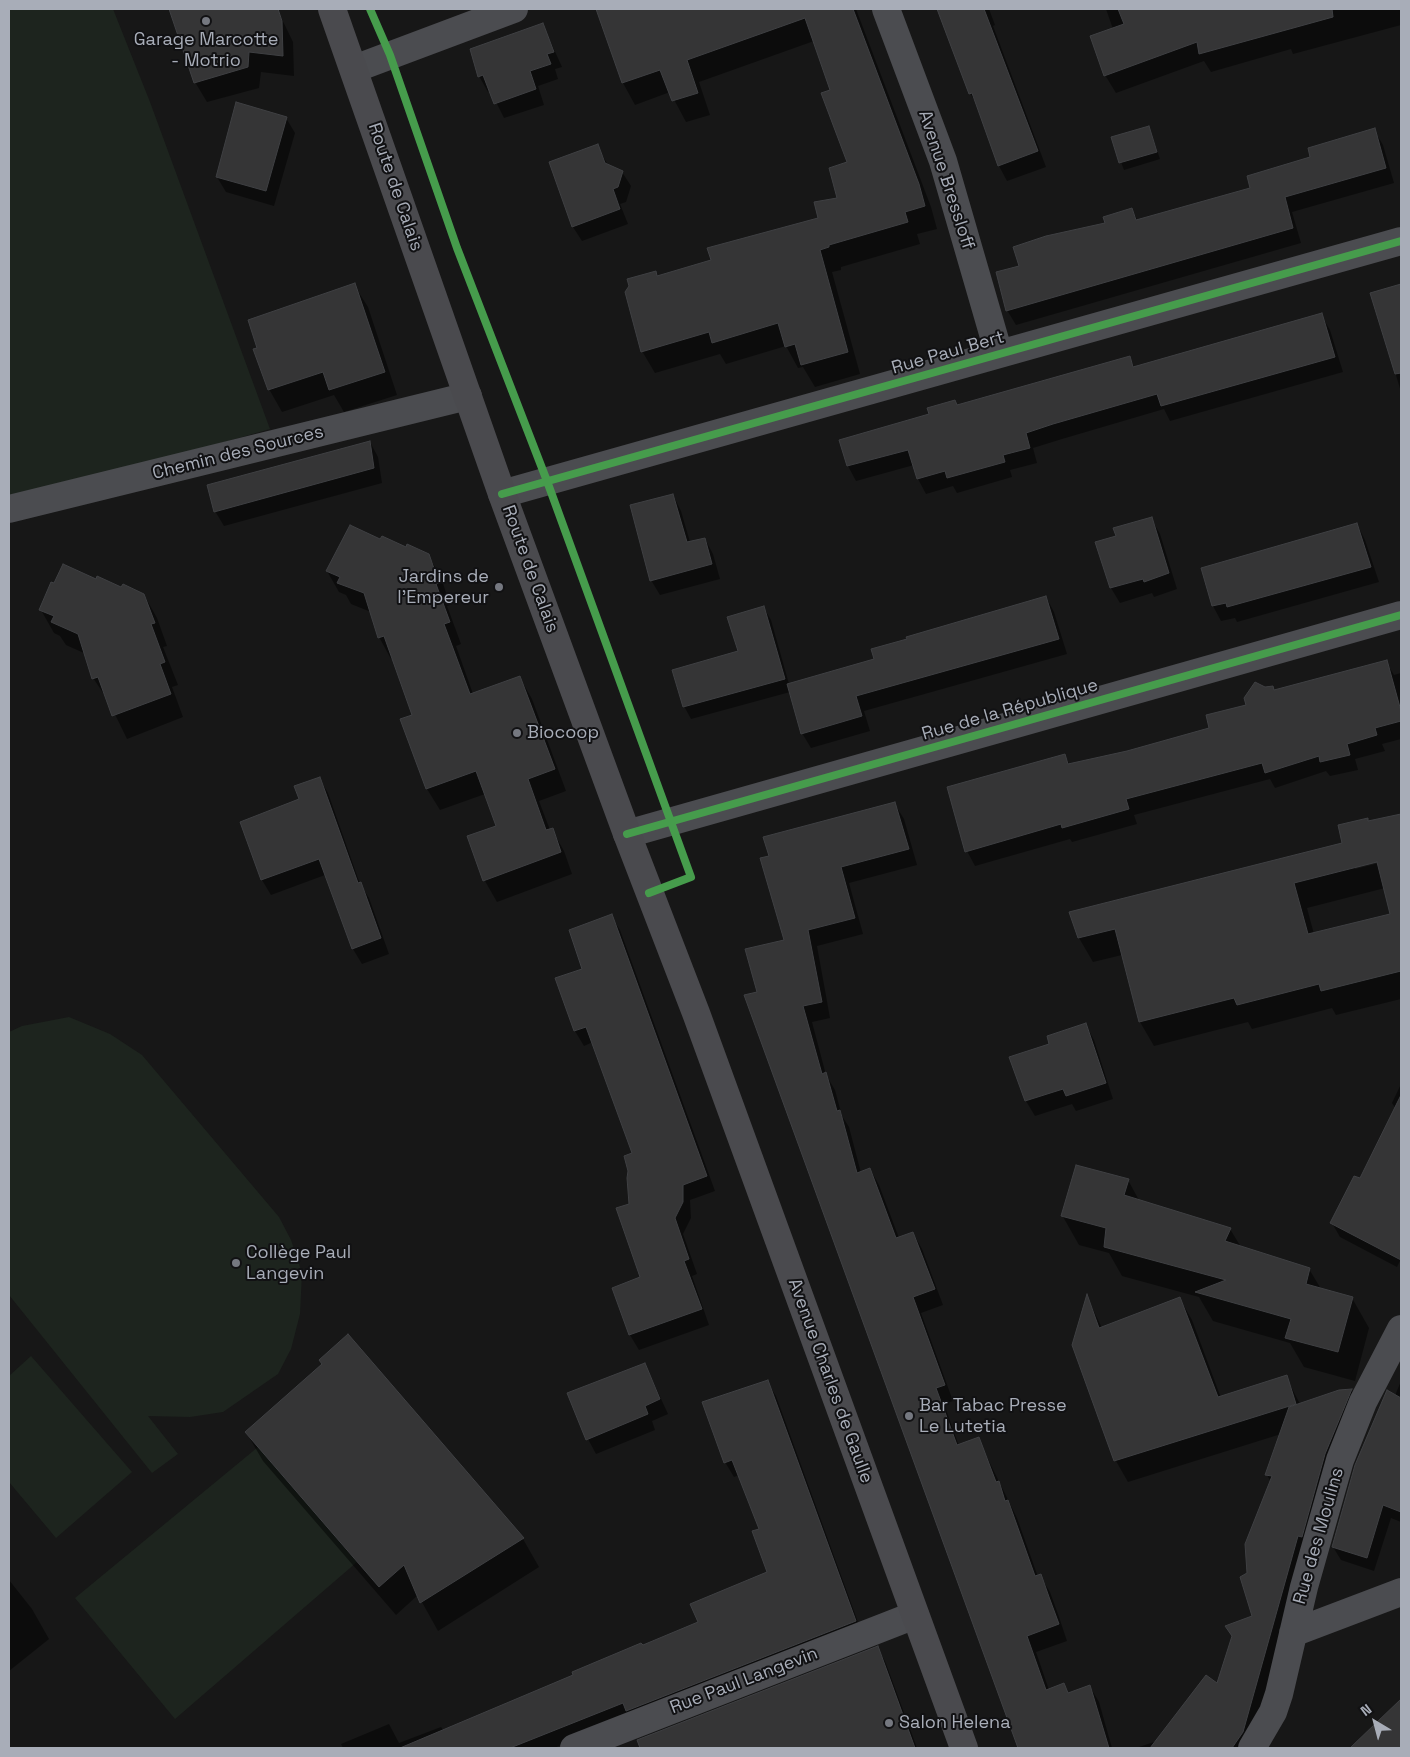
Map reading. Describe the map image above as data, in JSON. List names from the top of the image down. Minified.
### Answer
{"streets":{"main road":["Route de Calais","Avenue Charles de Gaulle"],"street":["Avenue Bressloff","Rue Paul Bert","Chemin des Sources","Rue de la République","Rue des Moulins","Rue Paul Langevin"]},"crossings":[["Avenue Bressloff","Rue Paul Bert"],["Route de Calais","Rue Paul Bert"],["Route de Calais","Chemin des Sources"],["Route de Calais","Rue de la République"],["Route de Calais","Avenue Charles de Gaulle"],["Avenue Charles de Gaulle","Rue Paul Langevin"]],"places":["Garage Marcotte - Motrio","Jardins de l'Empereur","Biocoop","Collège Paul Langevin","Bar Tabac Presse Le Lutetia","Salon Helena"],"north":"top left"}
